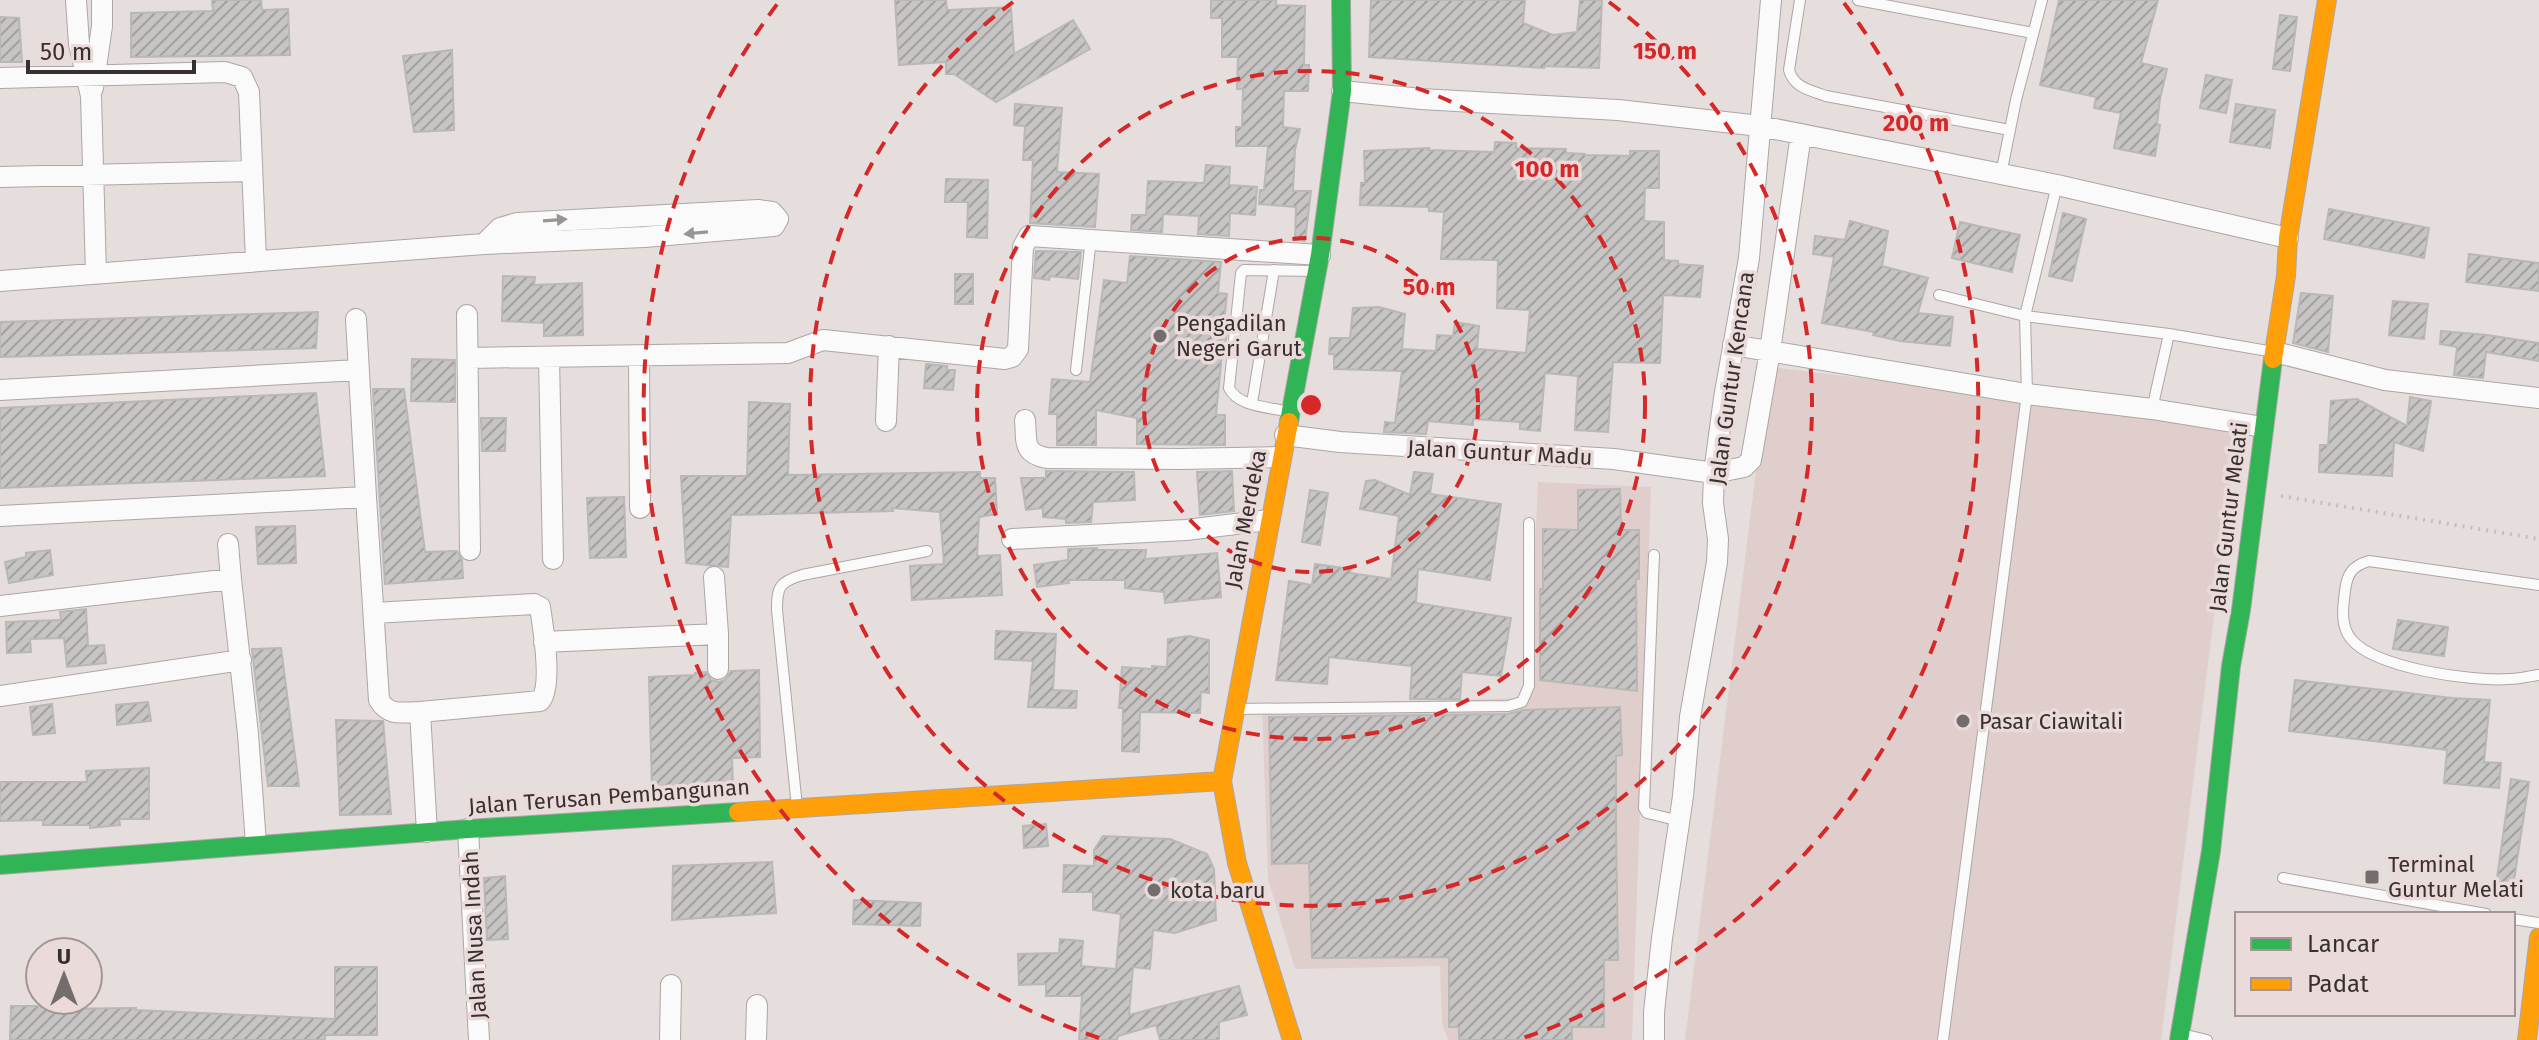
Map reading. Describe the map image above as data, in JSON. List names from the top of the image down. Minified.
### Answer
{"streets":{"street":["Jalan Guntur Kencana","Jalan Guntur Madu","Jalan Guntur Melati","Jalan Merdeka","Jalan Terusan Pembangunan","Jalan Nusa Indah"]},"crossings":[["Jalan Guntur Kencana","Jalan Guntur Madu"],["Jalan Guntur Madu","Jalan Merdeka"],["Jalan Merdeka","Jalan Terusan Pembangunan"],["Jalan Terusan Pembangunan","Jalan Nusa Indah"]],"places":{"other":["Pengadilan Negeri Garut","Pasar Ciawitali","kota baru"],"transit":["Terminal Guntur Melati"]},"legend":["Lancar","Padat"],"scale_bar":"50 m","north":"top","rings":["150 m","200 m","100 m","50 m"]}
